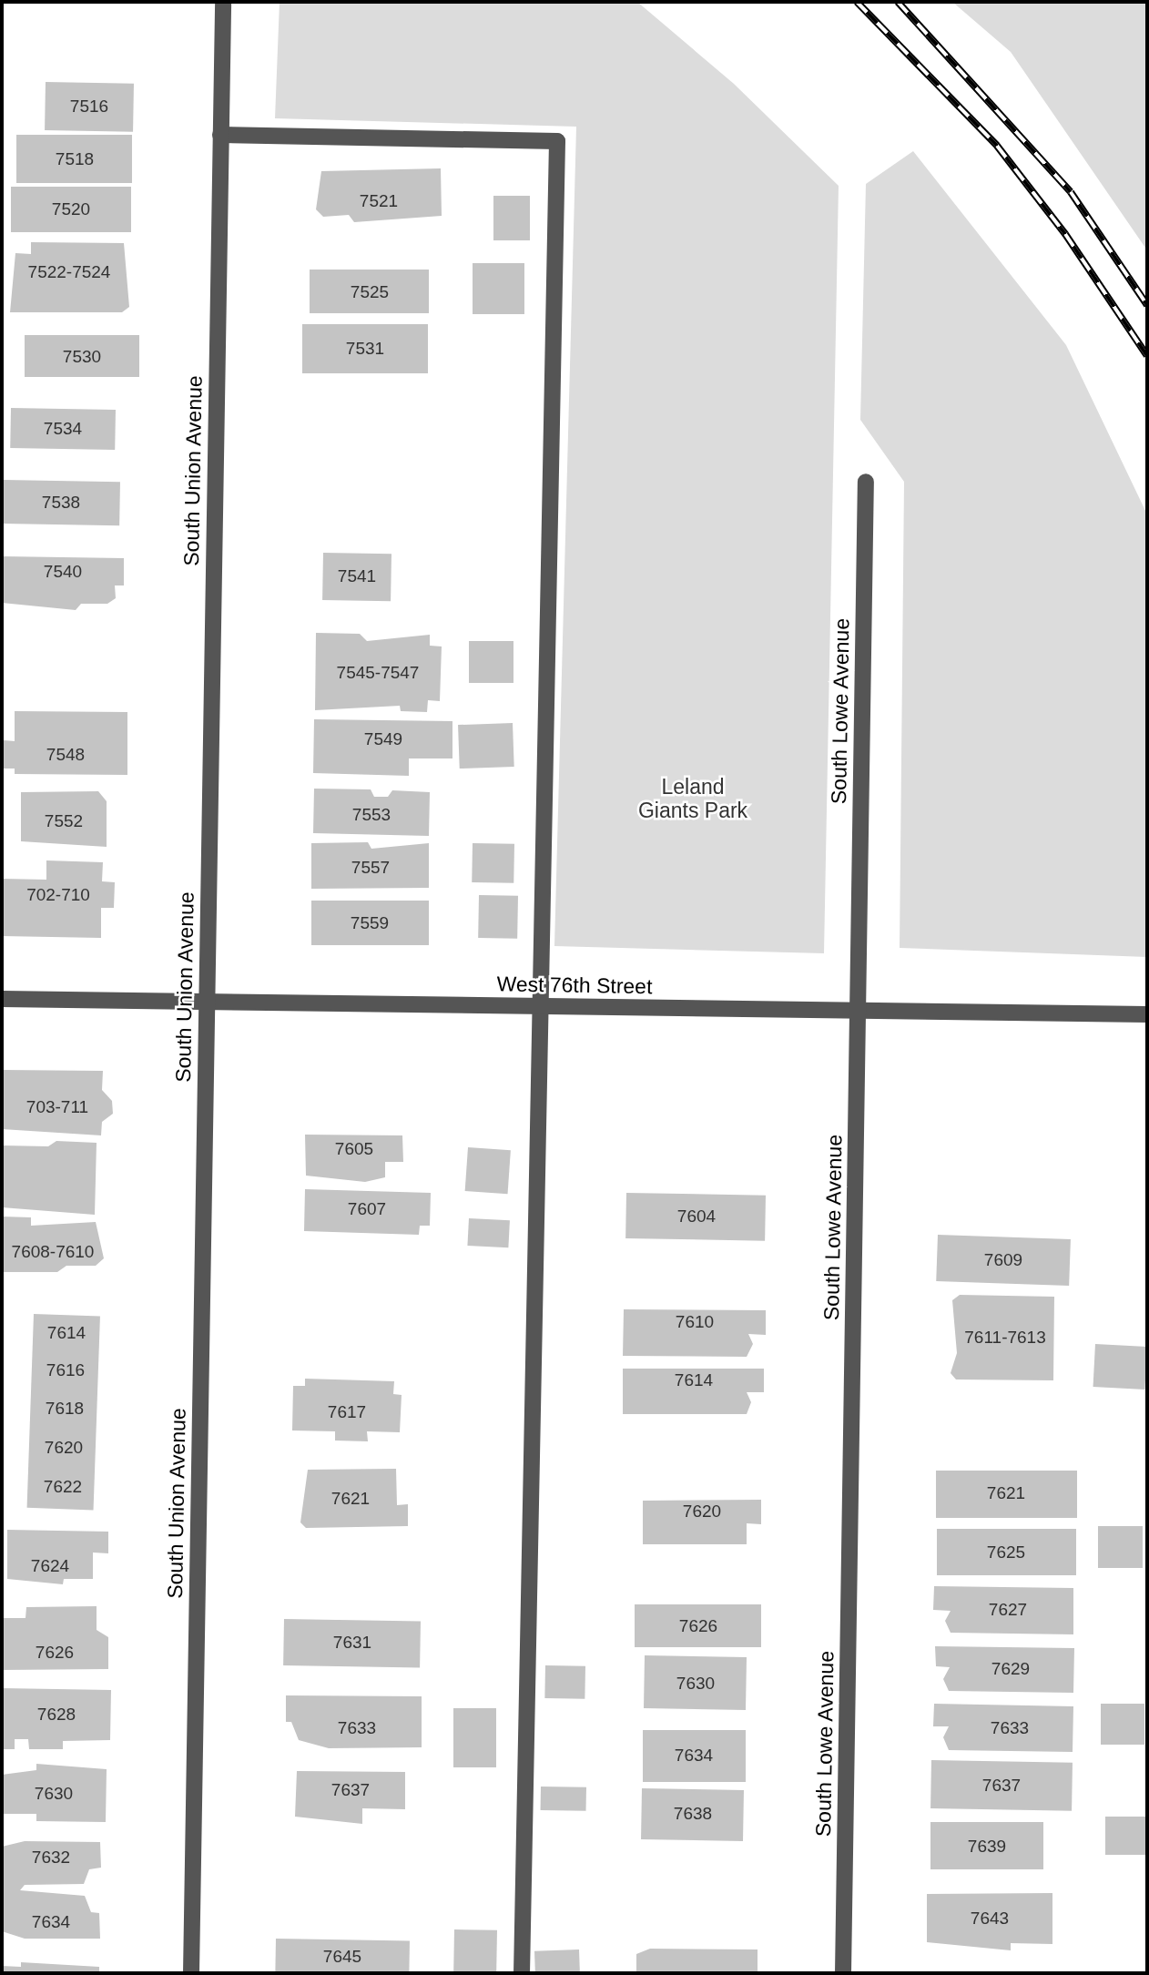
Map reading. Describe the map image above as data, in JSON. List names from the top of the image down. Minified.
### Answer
{"streets":{"street":["South Union Avenue","South Lowe Avenue","West 76th Street"]},"crossings":[["South Union Avenue","West 76th Street"],["South Lowe Avenue","West 76th Street"]],"parks":["Leland Giants Park"],"house_numbers":["7516","7518","7521","7520","7522-7524","7525","7531","7530","7534","7538","7540","7541","7545-7547","7549","7548","7553","7552","7557","702-710","7559","703-711","7605","7607","7604","7608-7610","7609","7610","7614","7611-7613","7616","7614","7618","7617","7620","7622","7621","7621","7620","7625","7624","7627","7626","7631","7626","7629","7630","7628","7633","7633","7634","7637","7637","7630","7638","7639","7632","7643","7634","7645"]}
